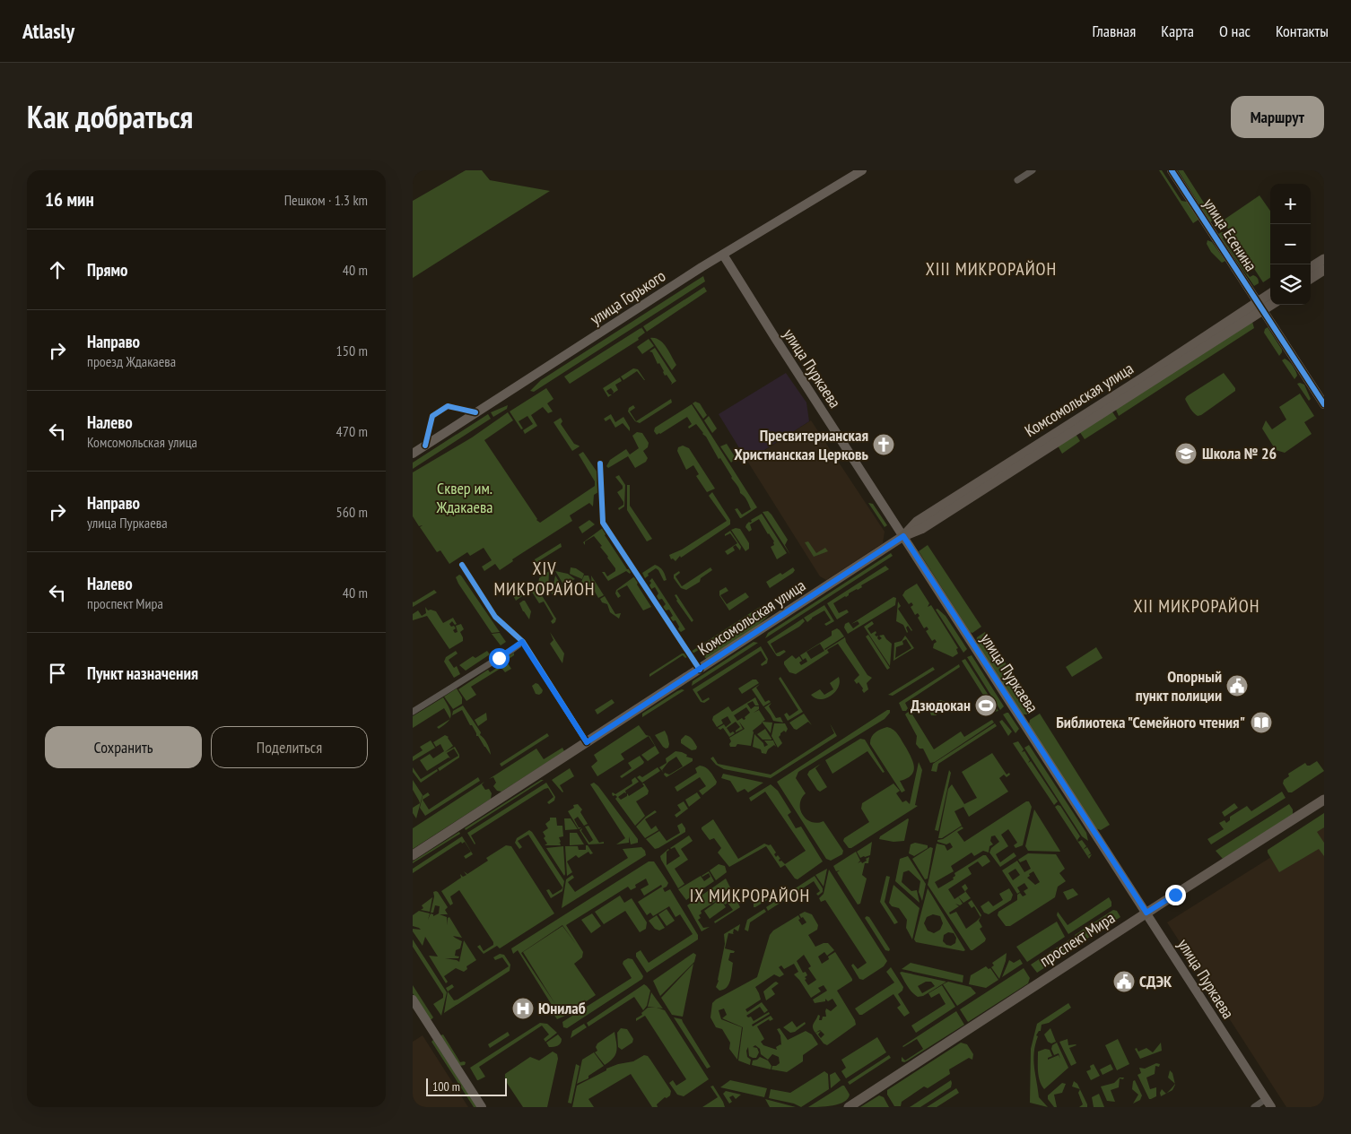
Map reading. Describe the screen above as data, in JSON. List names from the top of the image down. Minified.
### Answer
{"streets":{"main road":["улица Есенина","улица Горького","улица Пуркаева","Комсомольская улица","проспект Мира"]},"crossings":[["улица Есенина","Комсомольская улица"],["улица Горького","улица Пуркаева"],["улица Пуркаева","Комсомольская улица"],["улица Пуркаева","проспект Мира"]],"districts":["XIII МИКРОРАЙОН","XIV МИКРОРАЙОН","XII МИКРОРАЙОН","IX МИКРОРАЙОН"],"parks":["Сквер им. Ждакаева"],"places":{"church":["Пресвитерианская Христианская Церковь"],"school or university":["Школа № 26"],"public building":["Опорный пункт полиции","СДЭК"],"sports":["Дзюдокан"],"library":["Библиотека \"Семейного чтения\""],"hospital":["Юнилаб"]},"scale_bar":"100 m","page":{"header":"Atlasly","nav":["Главная","Карта","О нас","Контакты"],"title":"Как добраться","buttons":["Маршрут",["Сохранить","Поделиться"]],"heading":["16 мин","Пешком · 1.3 km"],"map_buttons":["+","−"],"list":[["Прямо","40 m"],["Направо","проезд Ждакаева","150 m"],["Налево","Комсомольская улица","470 m"],["Направо","улица Пуркаева","560 m"],["Налево","проспект Мира","40 m"],"Пункт назначения"],"scale":"100 m"}}
